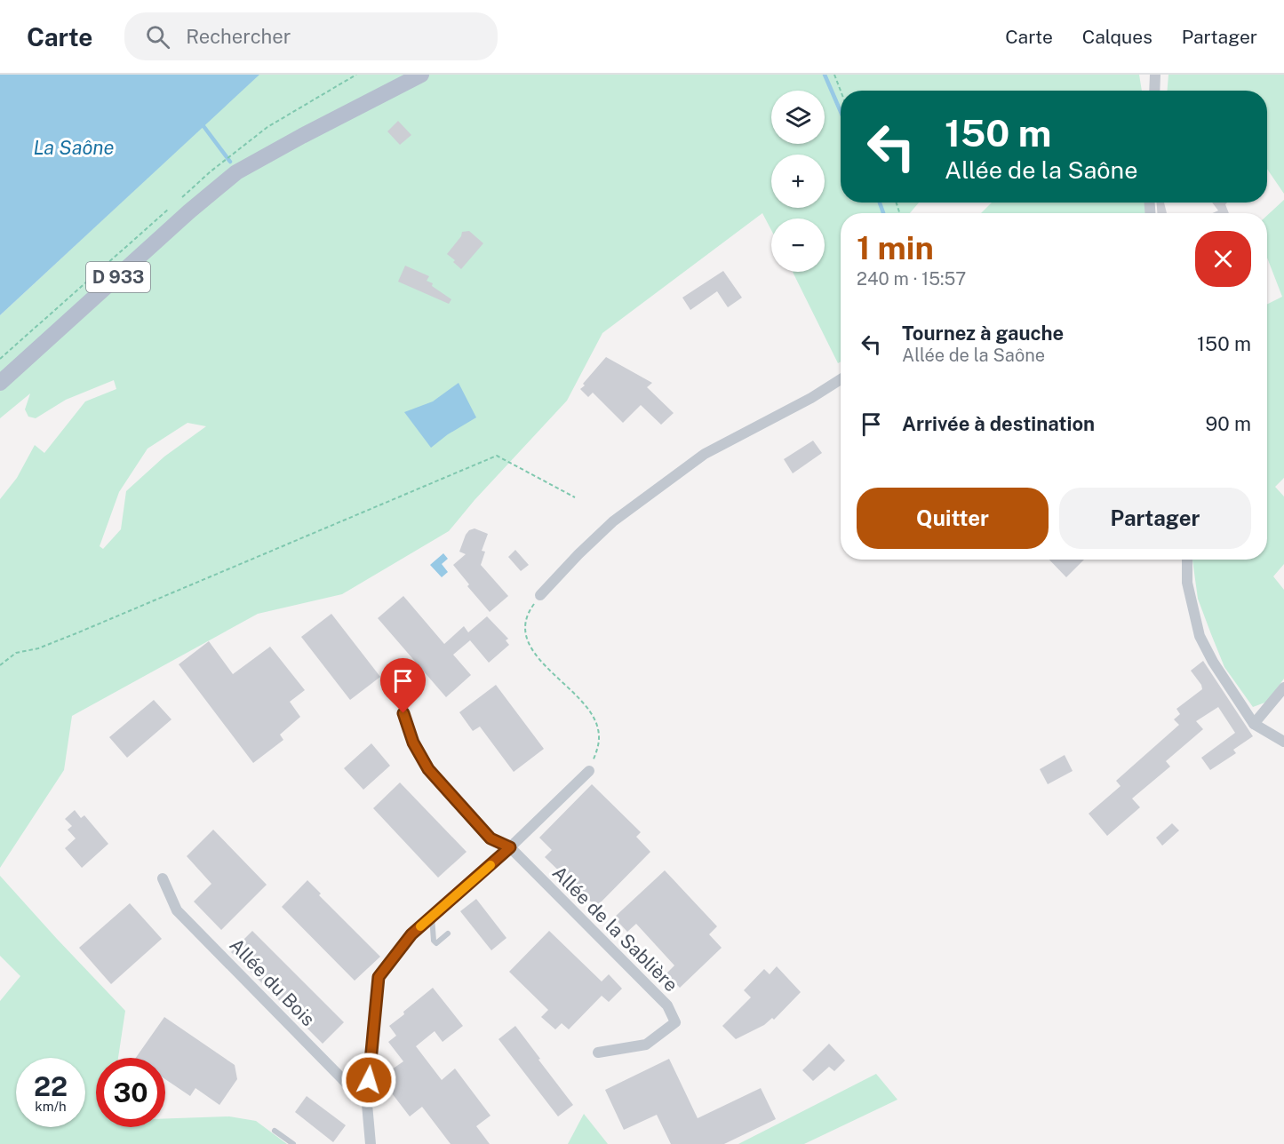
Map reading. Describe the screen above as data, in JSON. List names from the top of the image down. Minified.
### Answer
{"streets":{"main road":["D 933"],"street":["Allée de la Sablière","Allée du Bois"]},"water":["La Saône"],"page":{"header":"Carte","search":"Rechercher","nav":["Carte","Calques","Partager"],"map_buttons":["+","−"],"turn":["150 m","Allée de la Saône"],"heading":["1 min","240 m · 15:57"],"list":[{"name":"Tournez à gauche","note":"Allée de la Saône","value":"150 m"},{"name":"Arrivée à destination","value":"90 m"}],"buttons":["Quitter","Partager"],"speed":"22 km/h","limit":"30"}}
